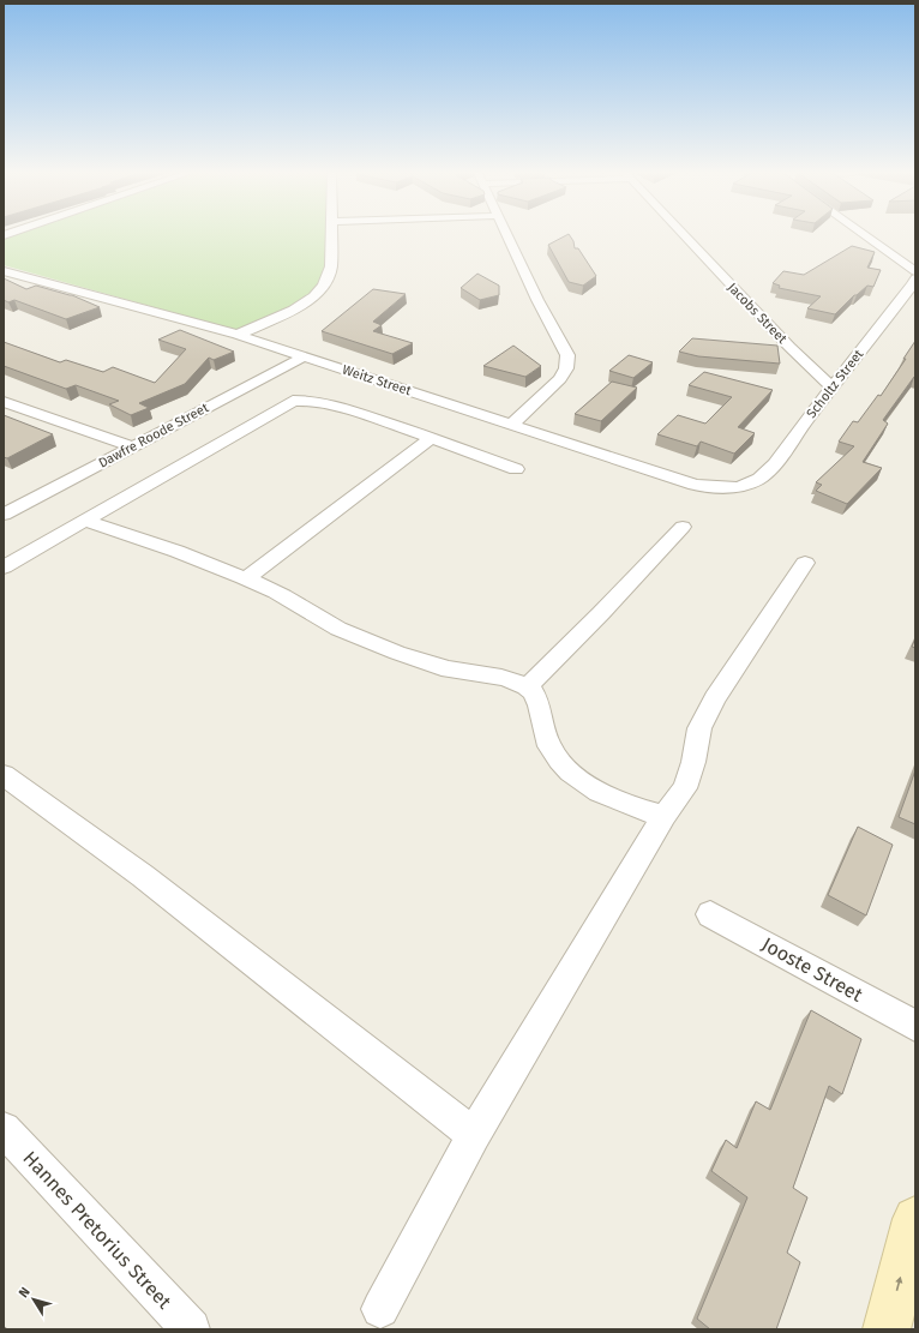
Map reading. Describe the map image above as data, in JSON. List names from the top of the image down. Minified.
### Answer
{"streets":{"street":["Jacobs Street","Weitz Street","Scholtz Street","Dawfre Roode Street","Jooste Street","Hannes Pretorius Street"]},"crossings":[["Jacobs Street","Scholtz Street"],["Weitz Street","Scholtz Street"],["Weitz Street","Dawfre Roode Street"]],"north":"top left"}
